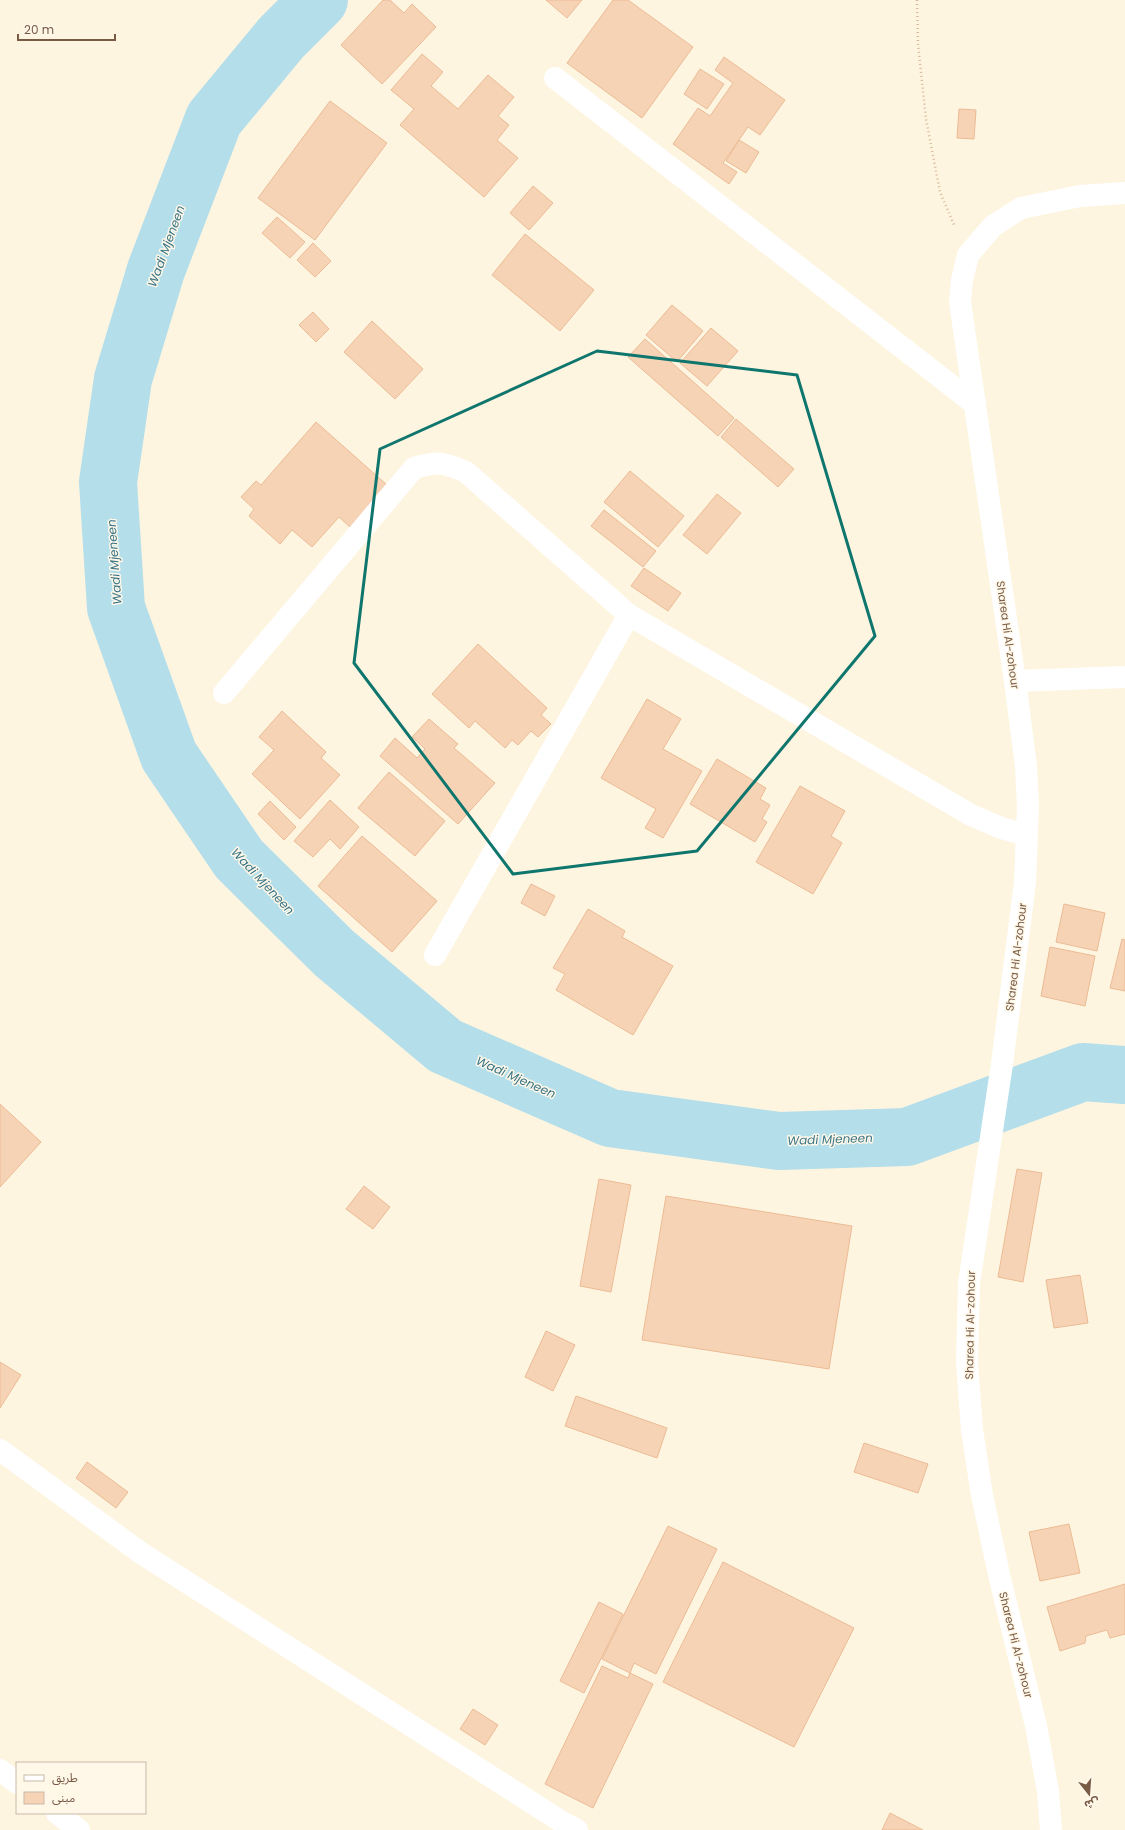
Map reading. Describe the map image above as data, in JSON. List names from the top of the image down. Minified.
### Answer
{"streets":{"street":["Sharea Hi Al-zohour"]},"water":["Wadi Mjeneen"],"legend":["طريق","مبنى"],"scale_bar":"20 m","north":"bottom"}
